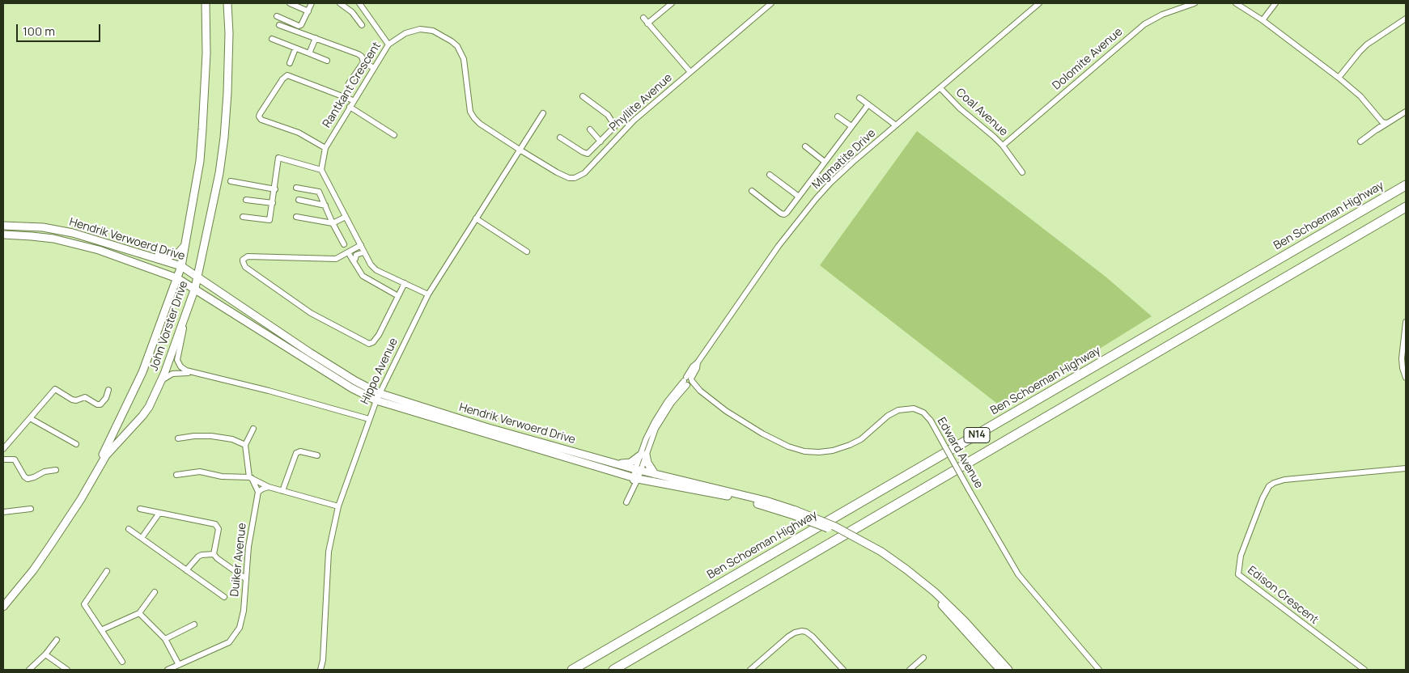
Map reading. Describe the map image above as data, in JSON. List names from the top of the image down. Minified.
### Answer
{"streets":{"highway":["Ben Schoeman Highway","N14"],"main road":["Hendrik Verwoerd Drive","John Vorster Drive"],"street":["Dolomite Avenue","Rantkant Crescent","Phyllite Avenue","Coal Avenue","Migmatite Drive","Hippo Avenue","Edward Avenue","Duiker Avenue","Edison Crescent"]},"crossings":[["Dolomite Avenue","Coal Avenue"],["Rantkant Crescent","Phyllite Avenue"],["Rantkant Crescent","Hippo Avenue"],["Phyllite Avenue","Hippo Avenue"],["Coal Avenue","Migmatite Drive"],["Migmatite Drive","Hendrik Verwoerd Drive"],["Migmatite Drive","Edward Avenue"],["Hendrik Verwoerd Drive","John Vorster Drive"],["Hendrik Verwoerd Drive","Hippo Avenue"]],"scale_bar":"100 m"}
